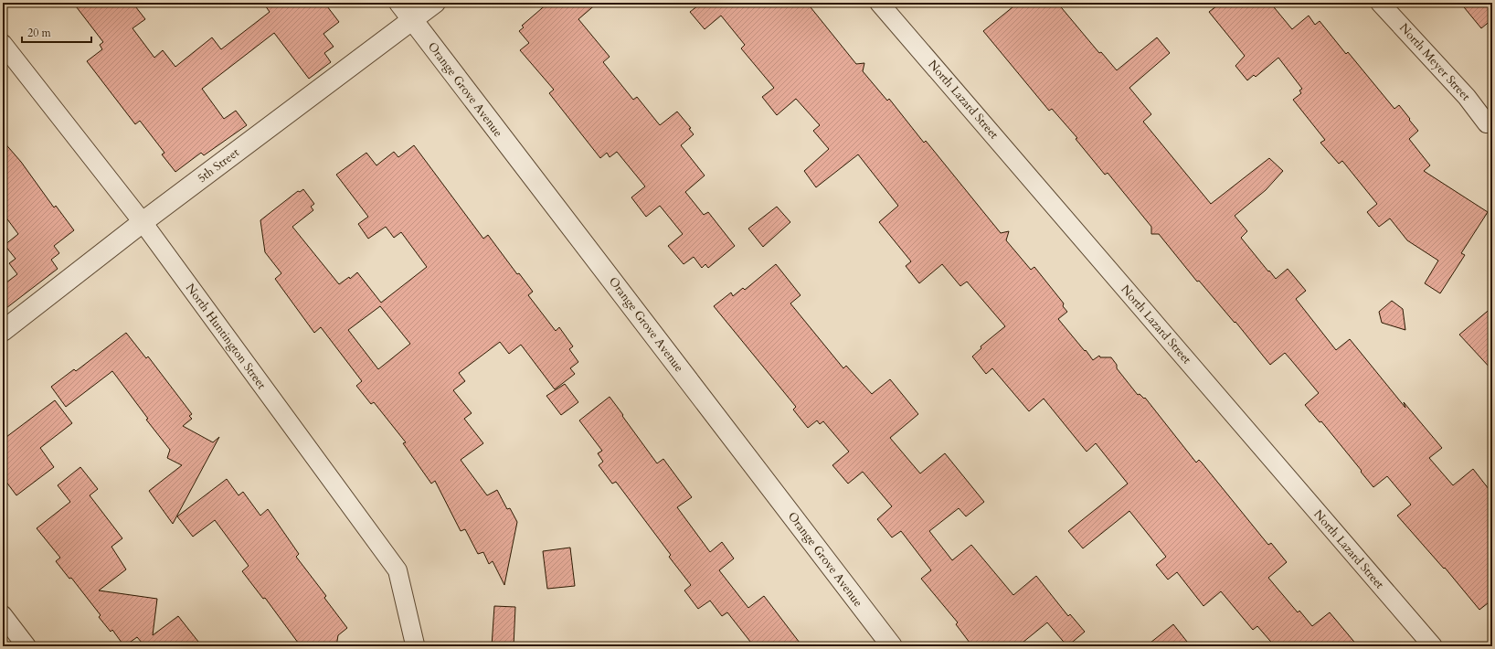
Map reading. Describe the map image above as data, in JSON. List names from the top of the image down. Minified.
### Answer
{"streets":{"street":["North Meyer Street","Orange Grove Avenue","North Lazard Street","5th Street","North Huntington Street"]},"crossings":[["Orange Grove Avenue","5th Street"],["5th Street","North Huntington Street"]],"scale_bar":"20 m"}
